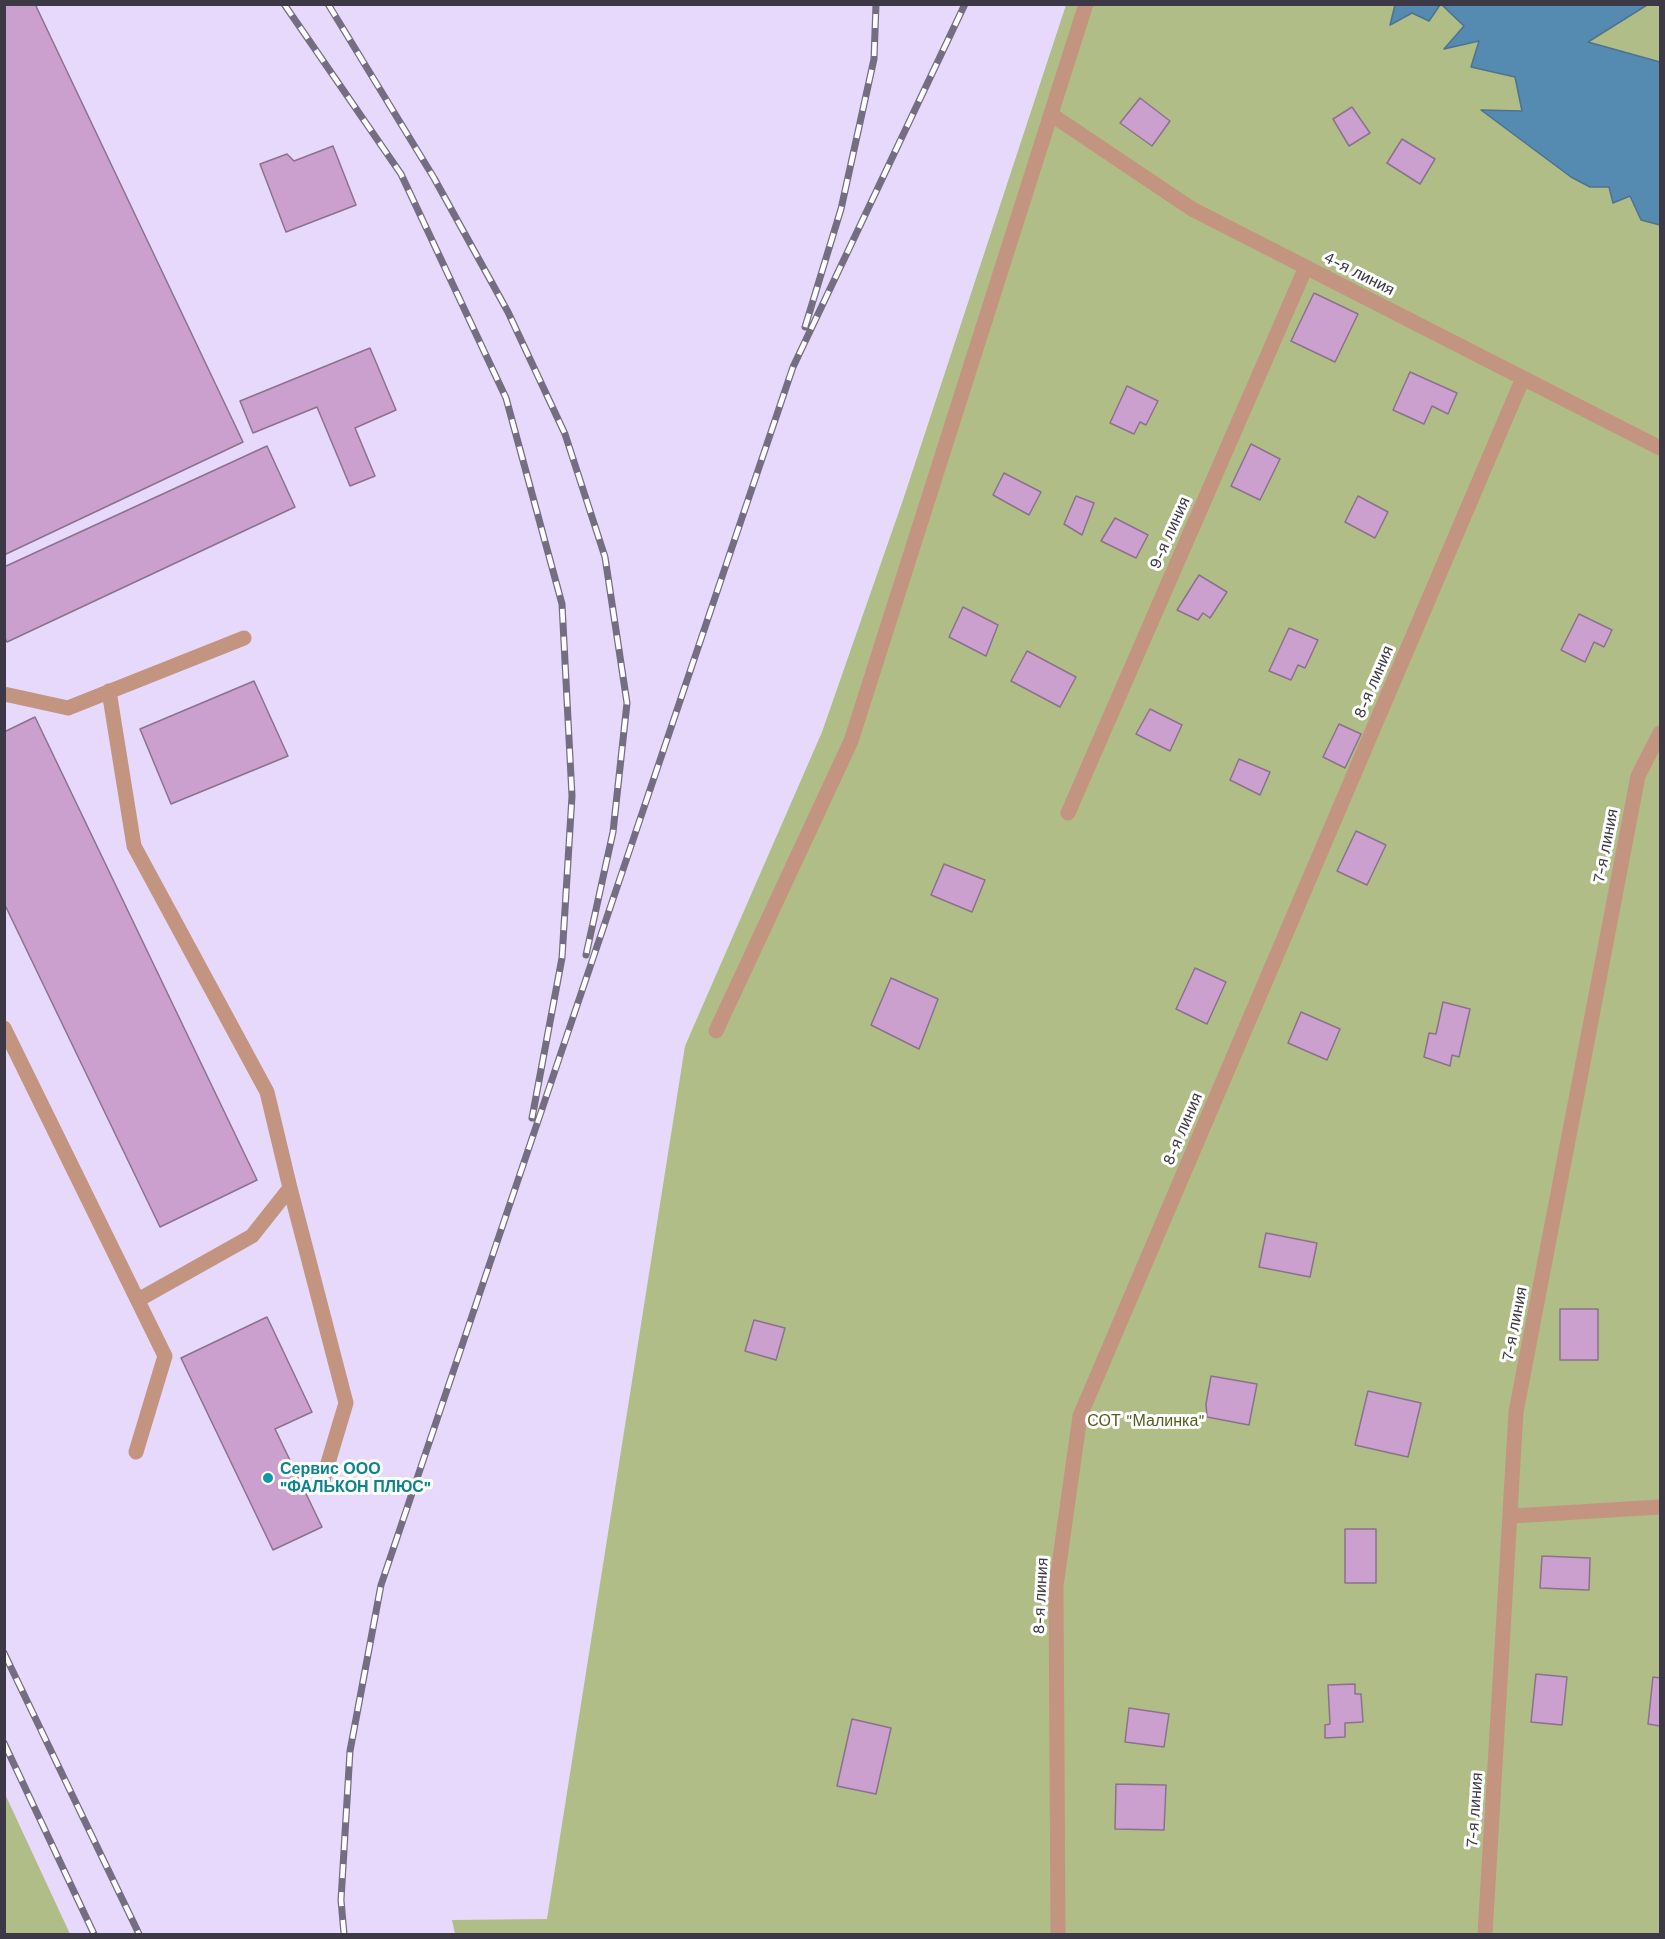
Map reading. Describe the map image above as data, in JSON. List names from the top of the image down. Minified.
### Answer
{"streets":{"lane":["4-я линия","9-я линия","8-я линия","7-я линия"]},"crossings":[["4-я линия","9-я линия"],["4-я линия","8-я линия"]],"parks":["СОТ \"Малинка\""],"places":["Сервис ООО \"ФАЛЬКОН ПЛЮС\""]}
